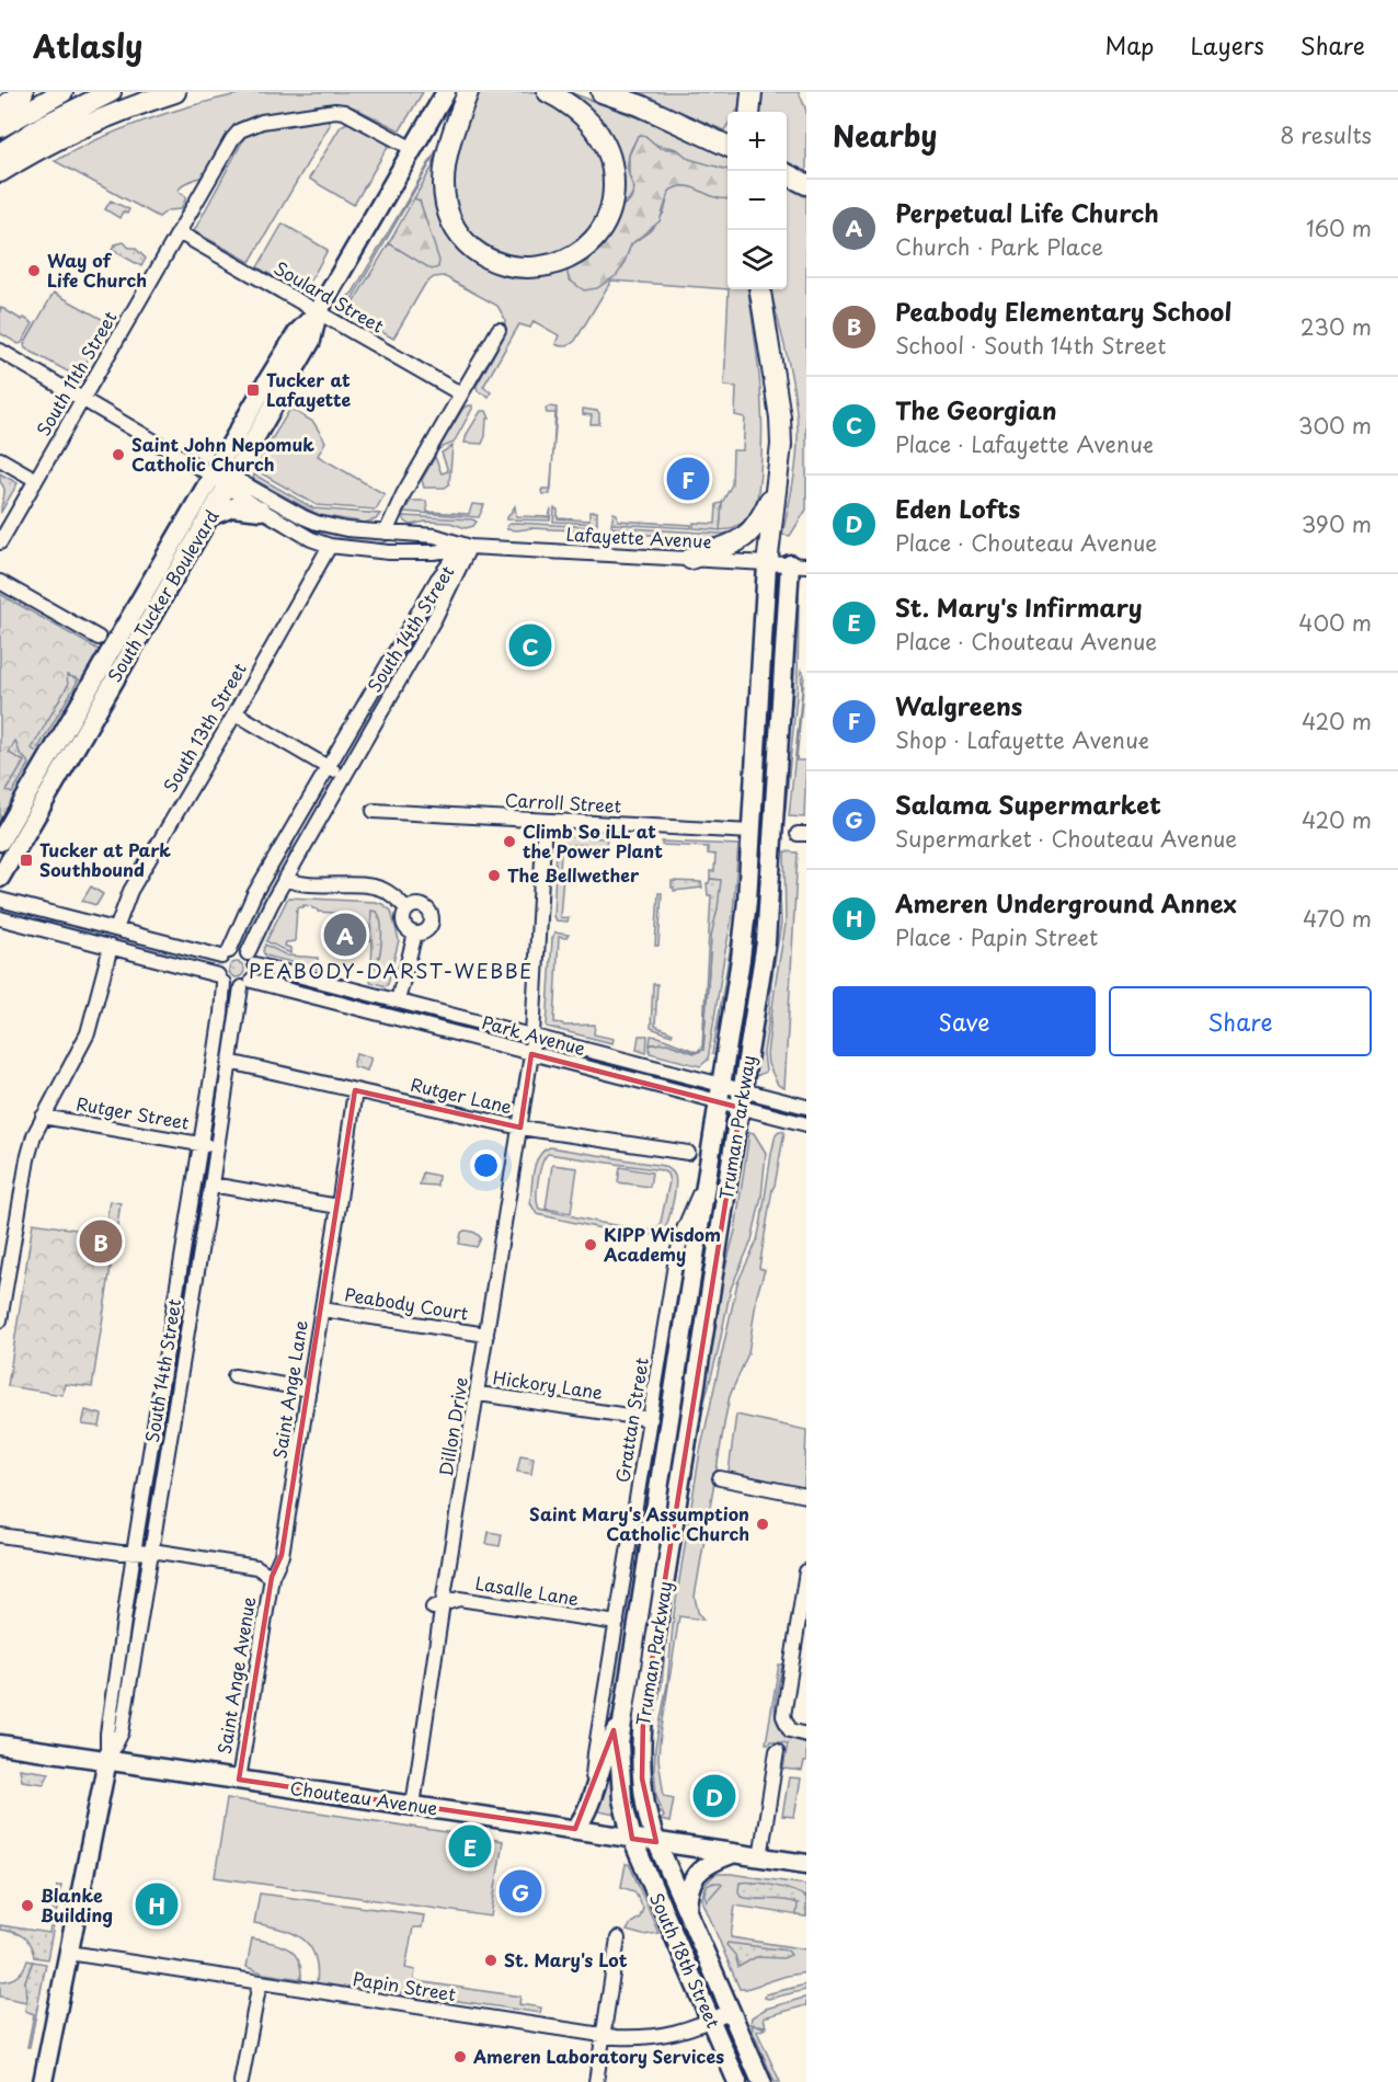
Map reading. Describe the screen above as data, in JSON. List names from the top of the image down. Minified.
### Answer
{"streets":{"main road":["South Tucker Boulevard","South 14th Street","Truman Parkway","Chouteau Avenue","South 18th Street"],"street":["Soulard Street","South 11th Street","Lafayette Avenue","South 13th Street","Carroll Street","Park Avenue","Rutger Lane","Rutger Street","Peabody Court","Hickory Lane","Saint Ange Lane","Grattan Street","Dillon Drive","Lasalle Lane","Saint Ange Avenue","Papin Street"]},"crossings":[["Soulard Street","South 11th Street"],["Soulard Street","South Tucker Boulevard"],["South 11th Street","Lafayette Avenue"],["South 11th Street","South Tucker Boulevard"],["Lafayette Avenue","South Tucker Boulevard"],["Lafayette Avenue","South 14th Street"],["Lafayette Avenue","South 13th Street"],["Lafayette Avenue","Truman Parkway"],["South 14th Street","Park Avenue"],["South 14th Street","Rutger Lane"],["South 14th Street","Rutger Street"],["South 14th Street","Chouteau Avenue"],["South 14th Street","Papin Street"],["Carroll Street","Truman Parkway"],["Carroll Street","Dillon Drive"],["Park Avenue","Truman Parkway"],["Park Avenue","Dillon Drive"],["Rutger Lane","Saint Ange Lane"],["Rutger Lane","Dillon Drive"],["Truman Parkway","Grattan Street"],["Truman Parkway","Chouteau Avenue"],["Truman Parkway","South 18th Street"],["Peabody Court","Saint Ange Lane"],["Peabody Court","Dillon Drive"],["Hickory Lane","Grattan Street"],["Hickory Lane","Dillon Drive"],["Saint Ange Lane","Saint Ange Avenue"],["Grattan Street","Lasalle Lane"],["Dillon Drive","Lasalle Lane"],["Dillon Drive","Chouteau Avenue"],["Saint Ange Avenue","Chouteau Avenue"],["Chouteau Avenue","South 18th Street"],["South 18th Street","Papin Street"]],"districts":["PEABODY-DARST-WEBBE"],"places":{"other":["Way of Life Church","Saint John Nepomuk Catholic Church","Climb So iLL at the Power Plant","The Bellwether","KIPP Wisdom Academy","Saint Mary's Assumption Catholic Church","Blanke Building","St. Mary's Lot","Ameren Laboratory Services"],"transit":["Tucker at Lafayette","Tucker at Park Southbound"]},"page":{"header":"Atlasly","nav":["Map","Layers","Share"],"heading":["Nearby","8 results"],"map_buttons":["+","−"],"list":[{"mark":"A","name":"Perpetual Life Church","note":"Church · Park Place","value":"160 m"},{"mark":"B","name":"Peabody Elementary School","note":"School · South 14th Street","value":"230 m"},{"mark":"C","name":"The Georgian","note":"Place · Lafayette Avenue","value":"300 m"},{"mark":"D","name":"Eden Lofts","note":"Place · Chouteau Avenue","value":"390 m"},{"mark":"E","name":"St. Mary's Infirmary","note":"Place · Chouteau Avenue","value":"400 m"},{"mark":"F","name":"Walgreens","note":"Shop · Lafayette Avenue","value":"420 m"},{"mark":"G","name":"Salama Supermarket","note":"Supermarket · Chouteau Avenue","value":"420 m"},{"mark":"H","name":"Ameren Underground Annex","note":"Place · Papin Street","value":"470 m"}],"pins":["F","C","A","B","D","E","G","H"],"buttons":["Save","Share"]}}
